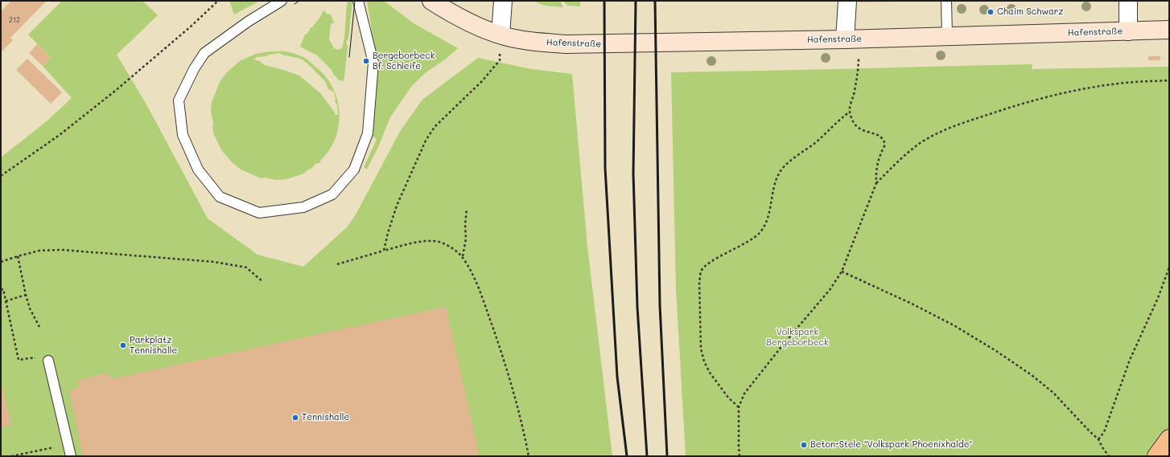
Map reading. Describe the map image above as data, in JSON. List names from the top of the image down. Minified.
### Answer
{"streets":{"main road":["Hafenstraße"]},"parks":["Volkspark Bergeborbeck"],"places":["Chaim Schwarz","Bergeborbeck Bf. Schleife","Parkplatz Tennishalle","Tennishalle","Beton-Stele \"Volkspark Phoenixhalde\""],"house_numbers":["212"]}
